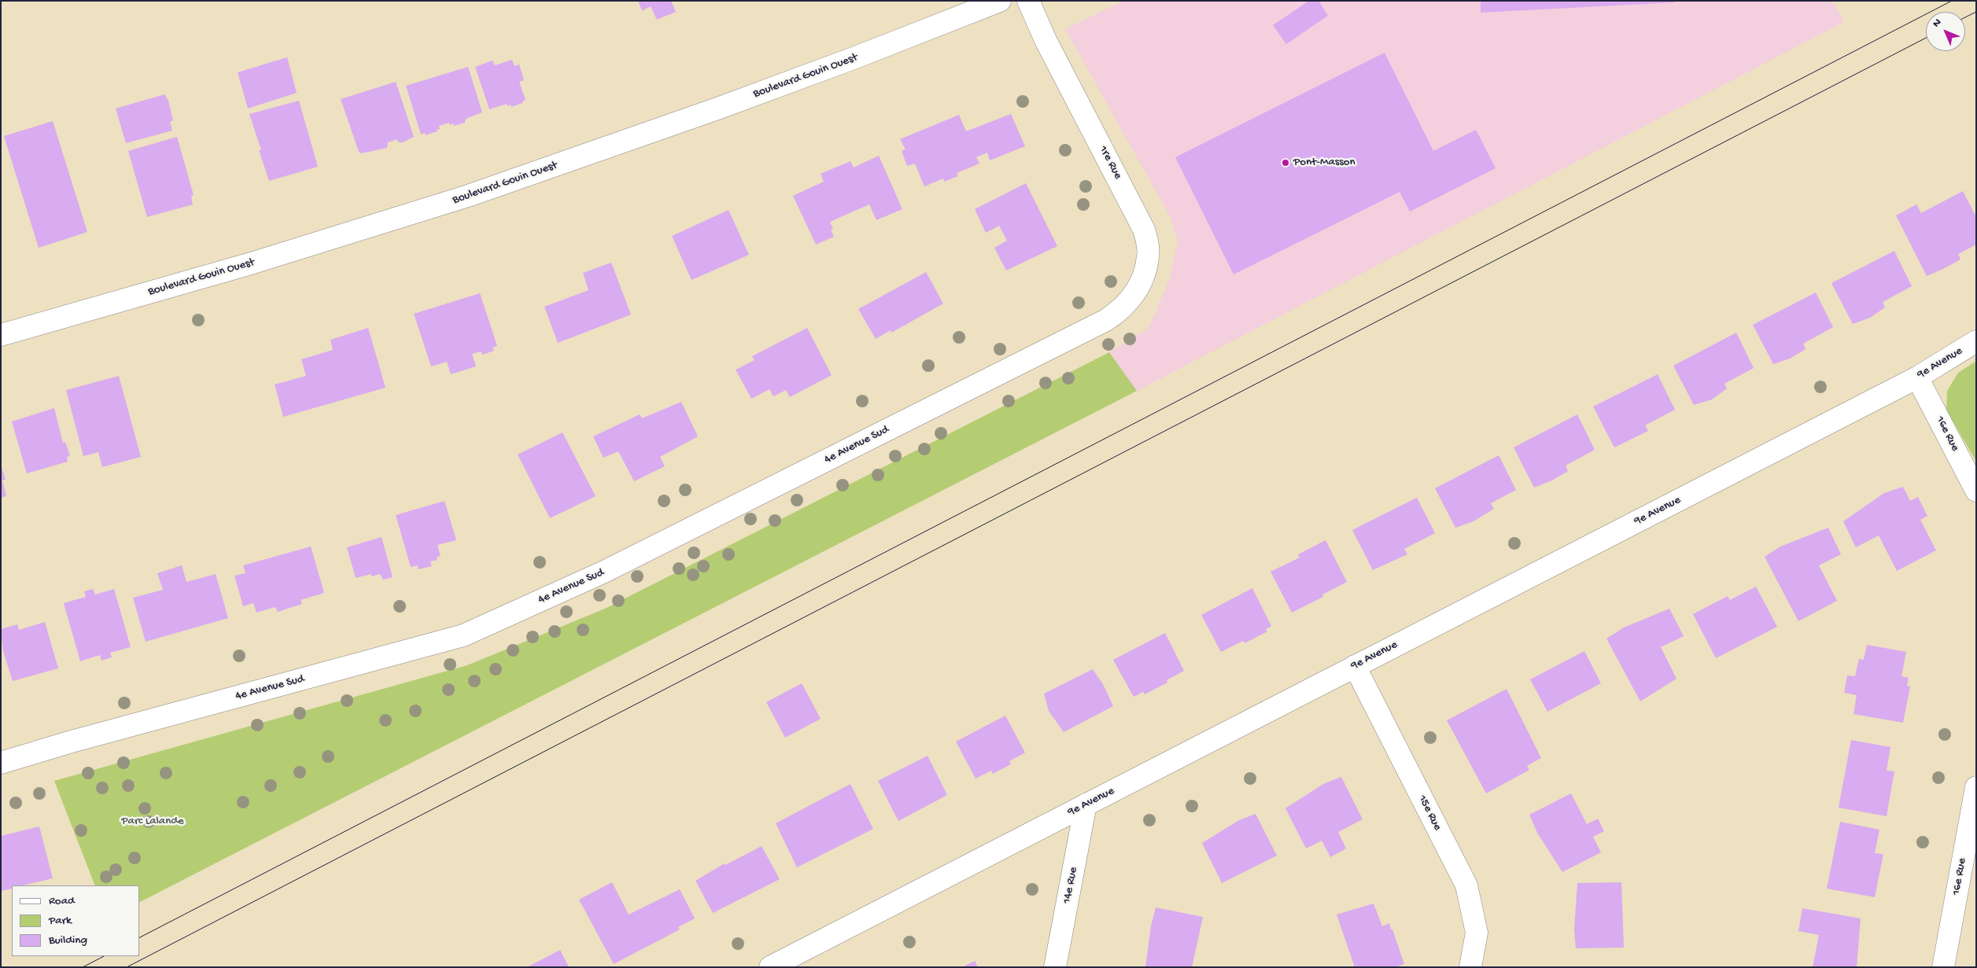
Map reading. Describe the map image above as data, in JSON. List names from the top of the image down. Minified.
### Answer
{"streets":{"street":["Boulevard Gouin Ouest","1re Rue","9e Avenue","16e Rue","4e Avenue Sud","15e Rue","14e Rue"]},"crossings":[["1re Rue","4e Avenue Sud"],["9e Avenue","16e Rue"],["9e Avenue","15e Rue"],["9e Avenue","14e Rue"]],"parks":["Parc Lalande"],"places":["Pont-Masson"],"legend":["Road","Park","Building"],"north":"top left"}
